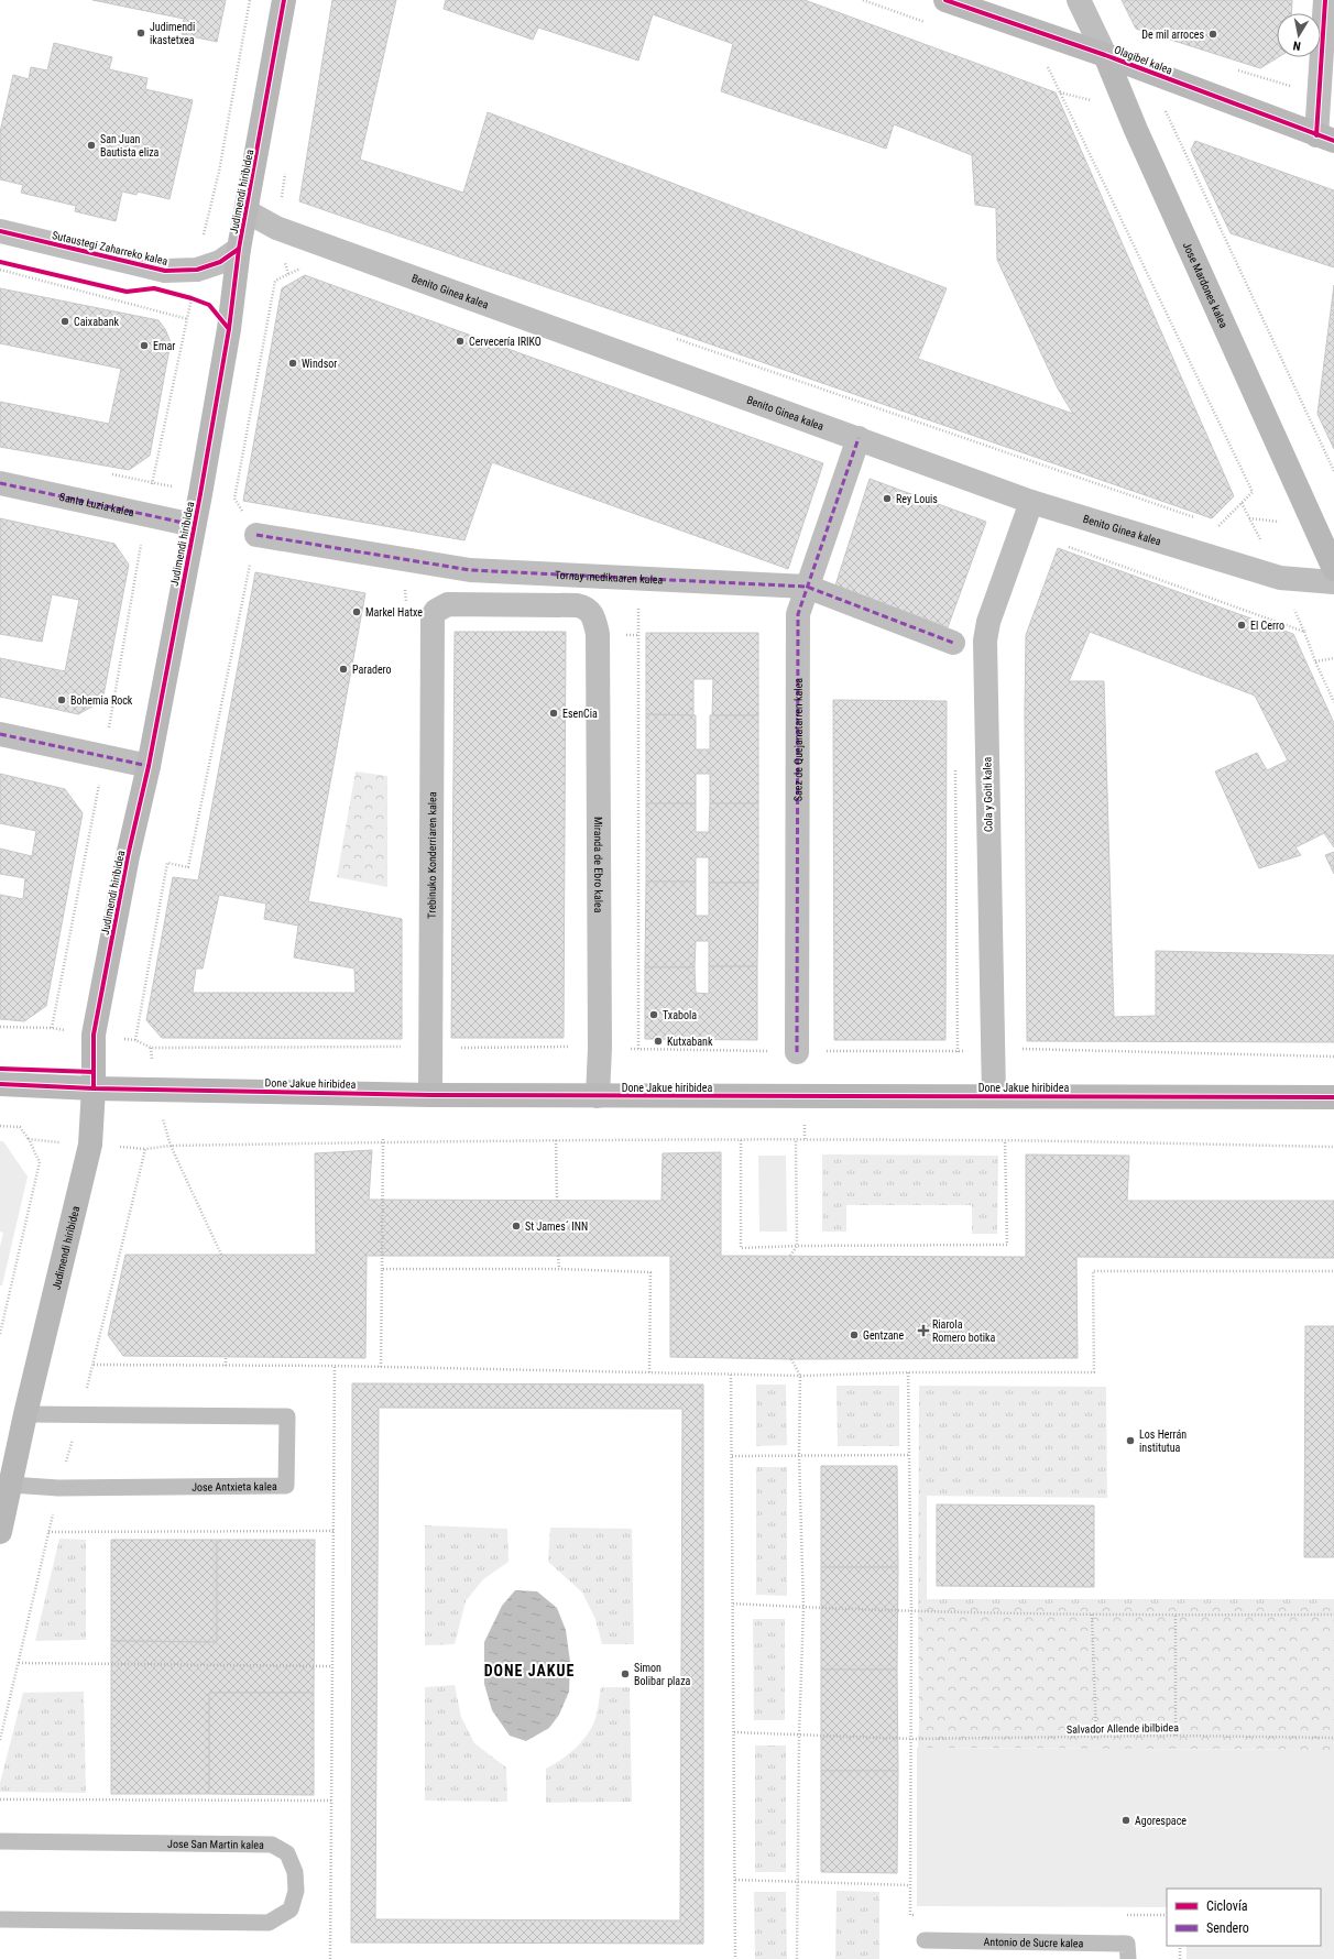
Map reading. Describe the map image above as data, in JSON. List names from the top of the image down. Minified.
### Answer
{"streets":{"main road":["Olagibel kalea","Judimendi hiribidea","Jose Mardones kalea","Done Jakue hiribidea"],"street":["Sutaustegi Zaharreko kalea","Benito Ginea kalea","Santa Luzia kalea","Tornay medikuaren kalea","Saez de Quejanatarren kalea","Cola y Goiti kalea","Trebinuko Konderriaren kalea","Miranda de Ebro kalea"],"lane":["Jose Antxieta kalea","Jose San Martin kalea","Antonio de Sucre kalea"],"path":["Salvador Allende ibilbidea"]},"crossings":[["Olagibel kalea","Jose Mardones kalea"],["Judimendi hiribidea","Sutaustegi Zaharreko kalea"],["Judimendi hiribidea","Benito Ginea kalea"],["Judimendi hiribidea","Santa Luzia kalea"],["Judimendi hiribidea","Done Jakue hiribidea"],["Judimendi hiribidea","Jose Antxieta kalea"],["Benito Ginea kalea","Saez de Quejanatarren kalea"],["Benito Ginea kalea","Cola y Goiti kalea"],["Tornay medikuaren kalea","Saez de Quejanatarren kalea"],["Cola y Goiti kalea","Done Jakue hiribidea"],["Trebinuko Konderriaren kalea","Miranda de Ebro kalea"],["Trebinuko Konderriaren kalea","Done Jakue hiribidea"],["Miranda de Ebro kalea","Done Jakue hiribidea"]],"districts":["DONE JAKUE"],"places":{"other":["Judimendi ikastetxea","De mil arroces","San Juan Bautista eliza","Caixabank","Cervecería IRIKO","Emar","Windsor","Rey Louis","Markel Hatxe","El Cerro","Paradero","Bohemia Rock","EsenCia","Txabola","Kutxabank","St James´ INN","Gentzane","Los Herrán institutua","Simon Bolibar plaza","Agorespace"],"health":["Riarola Romero botika"]},"legend":["Ciclovía","Sendero"],"north":"bottom"}
